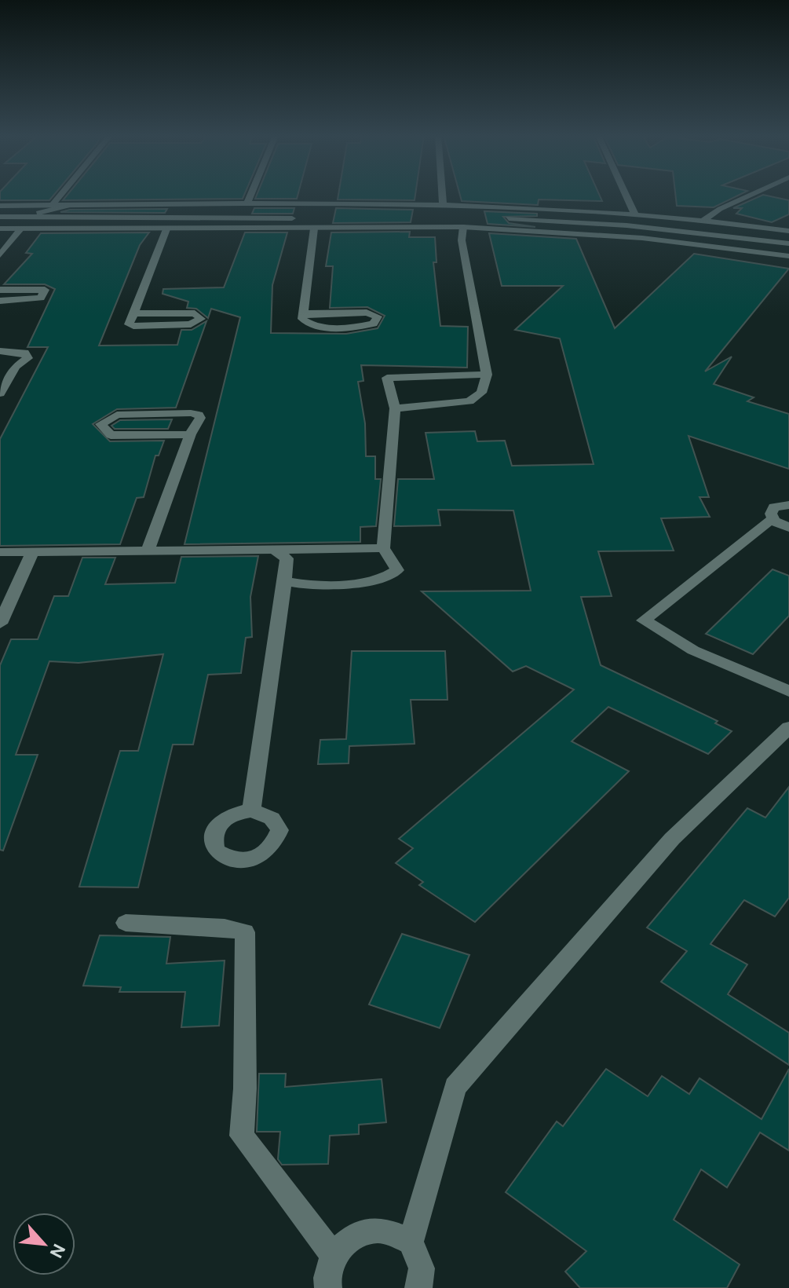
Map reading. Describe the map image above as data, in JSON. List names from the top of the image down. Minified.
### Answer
{"north":"bottom right"}
